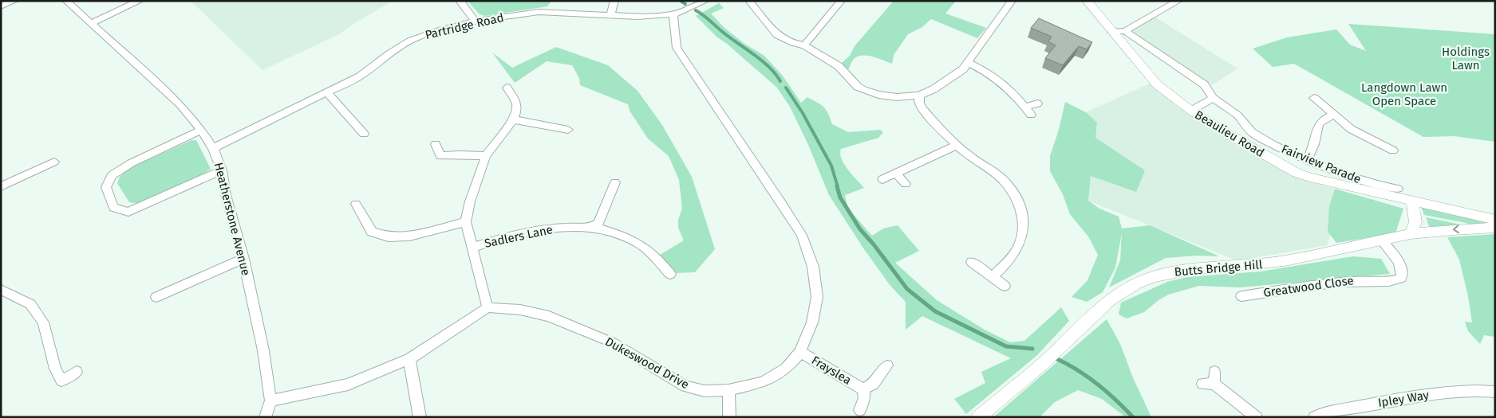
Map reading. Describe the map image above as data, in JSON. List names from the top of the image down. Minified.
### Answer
{"streets":{"street":["Partridge Road","Beaulieu Road","Fairview Parade","Heatherstone Avenue","Sadlers Lane","Butts Bridge Hill","Greatwood Close","Dukeswood Drive","Frayslea","Ipley Way"]},"crossings":[["Partridge Road","Heatherstone Avenue"],["Partridge Road","Dukeswood Drive"],["Butts Bridge Hill","Greatwood Close"],["Dukeswood Drive","Frayslea"]],"parks":["Holdings Lawn","Langdown Lawn Open Space"]}
